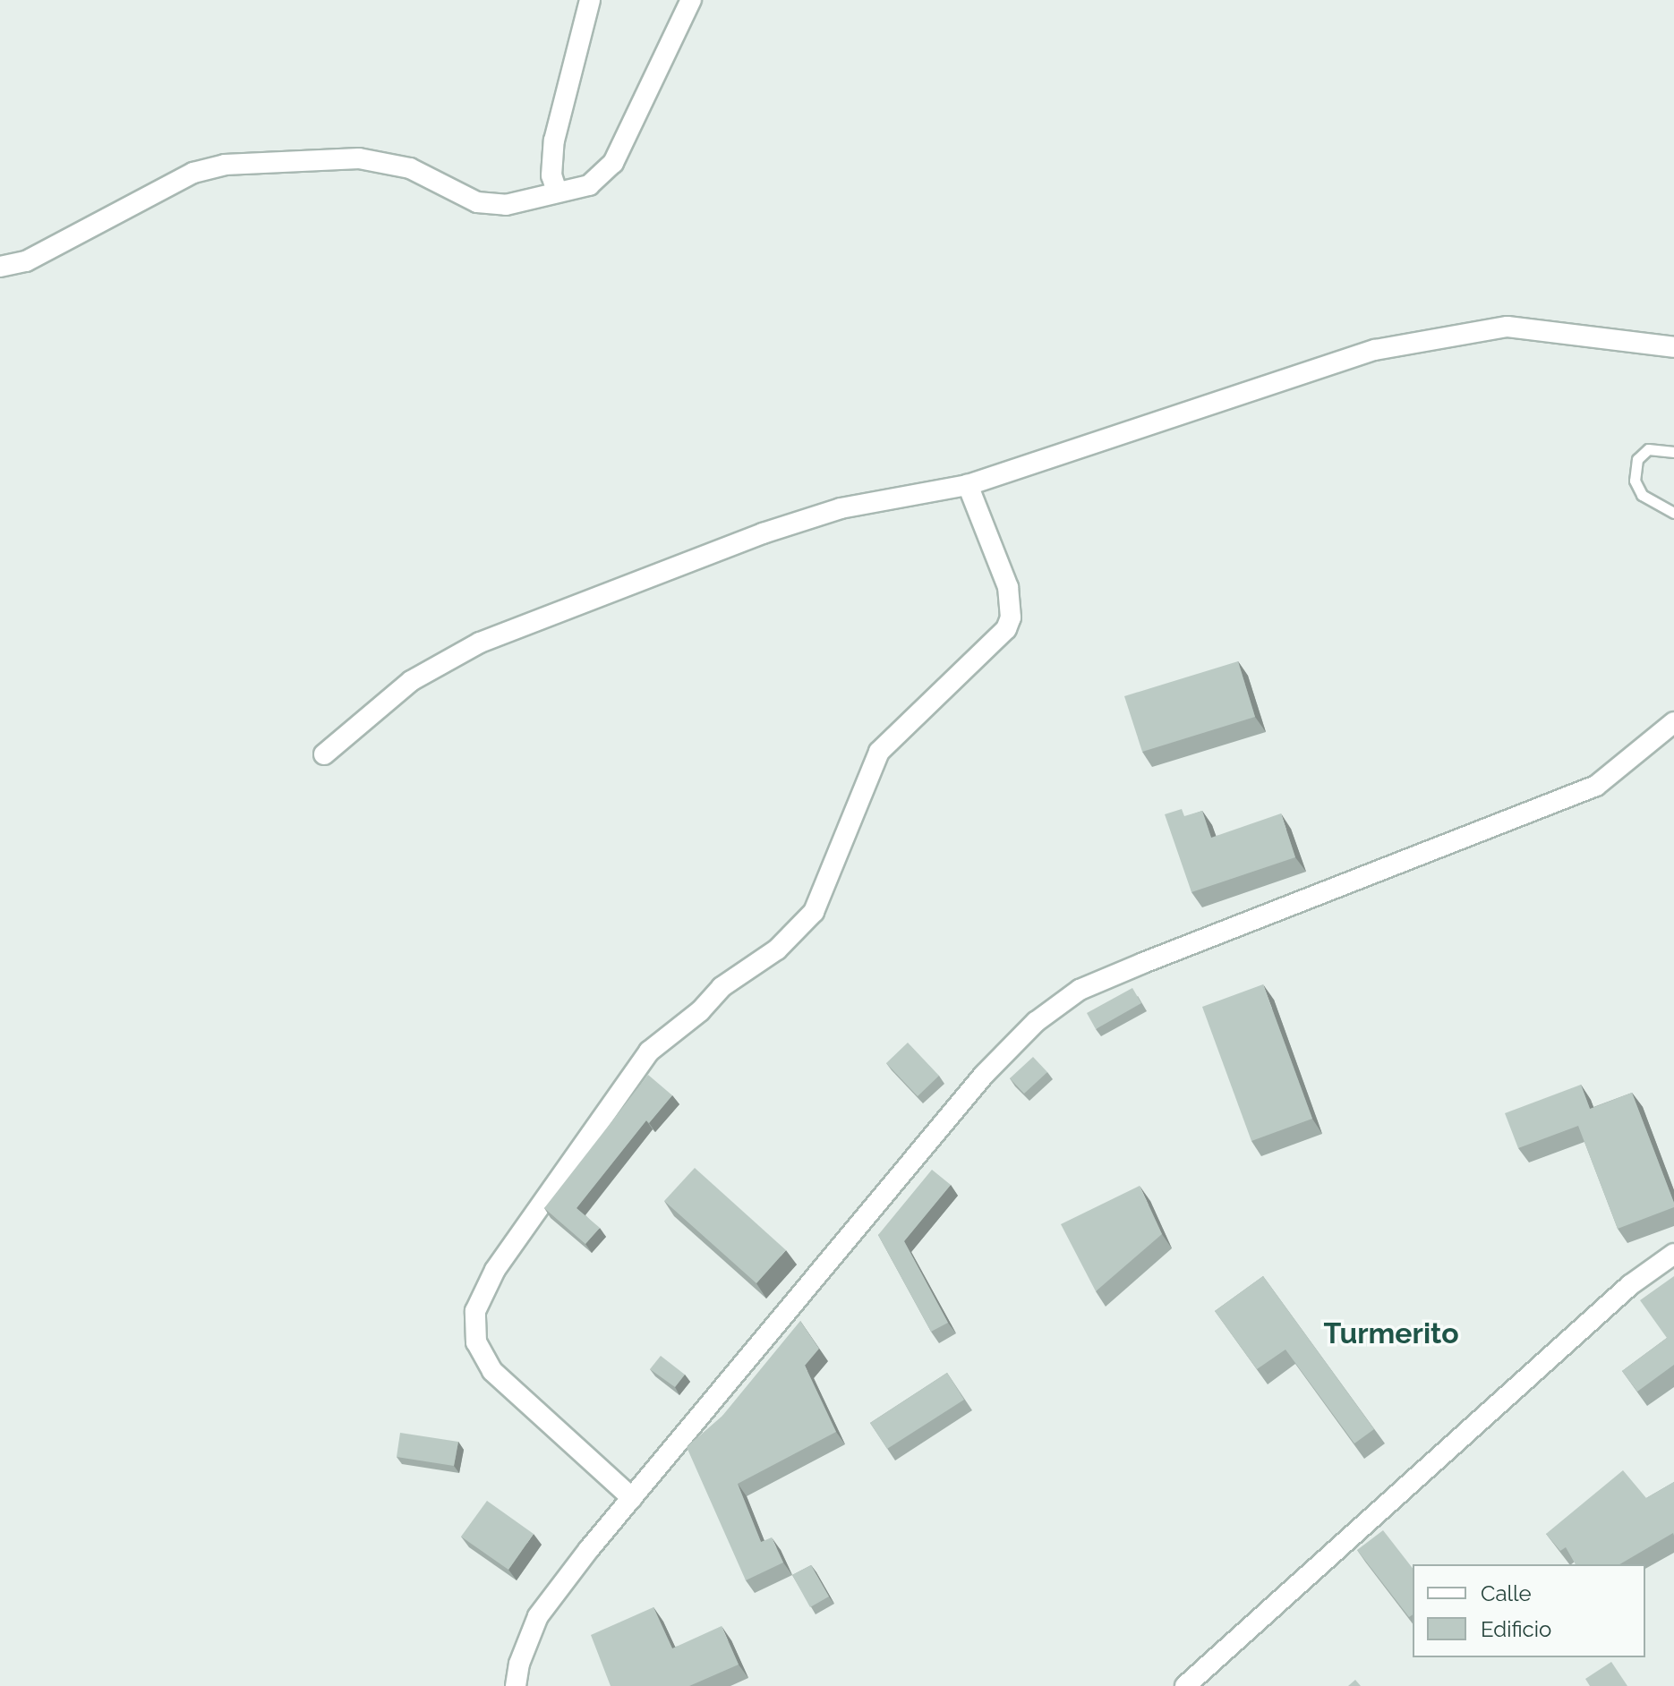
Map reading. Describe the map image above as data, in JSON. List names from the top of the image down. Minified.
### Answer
{"districts":["Turmerito"],"legend":["Calle","Edificio"]}
